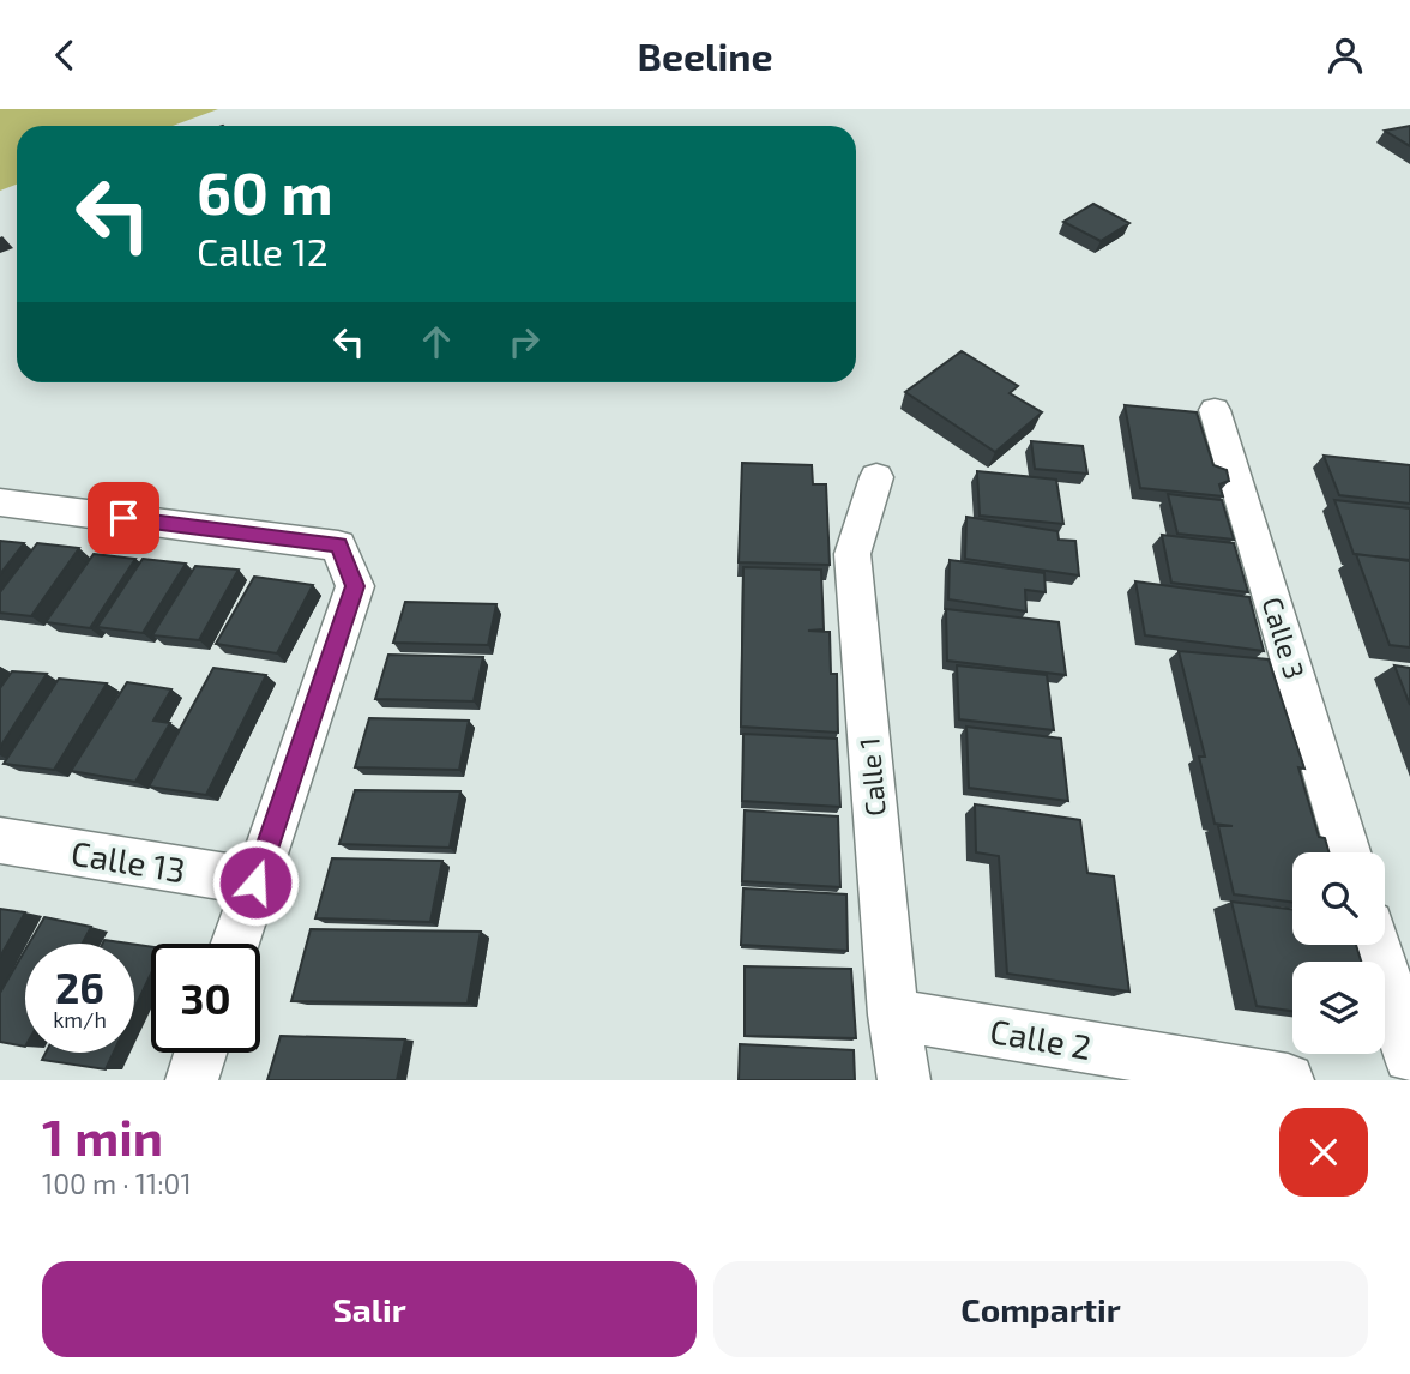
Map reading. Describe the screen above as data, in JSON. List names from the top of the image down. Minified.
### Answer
{"streets":{"street":["Calle 3","Calle 1","Calle 13","Calle 2"]},"crossings":[["Calle 1","Calle 2"]],"page":{"header":"Beeline","turn":["60 m","Calle 12"],"speed":"26 km/h","limit":"30","heading":["1 min","100 m · 11:01"],"buttons":["Salir","Compartir"]}}
